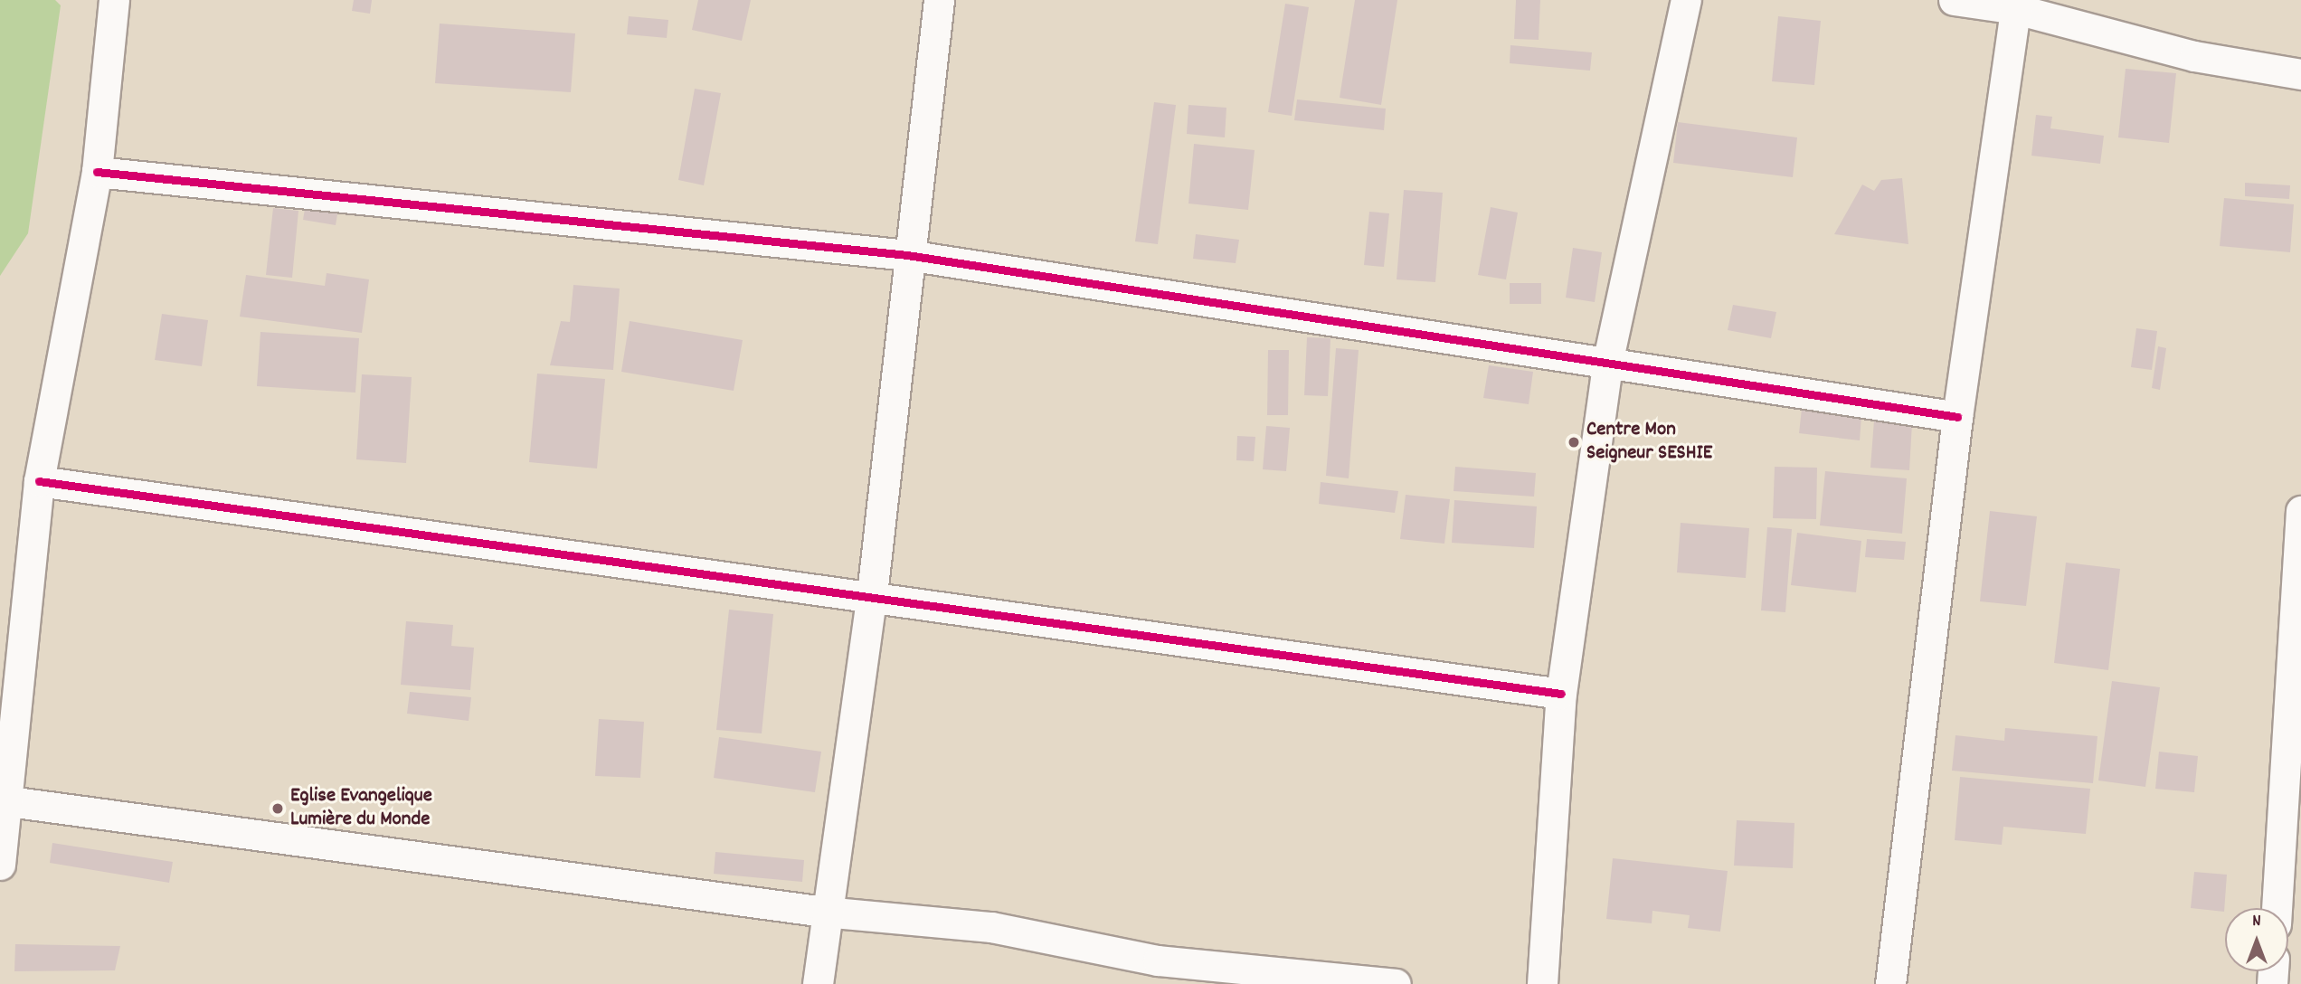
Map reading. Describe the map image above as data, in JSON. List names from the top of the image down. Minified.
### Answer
{"places":["Centre Mon Seigneur SESHIE","Eglise Evangelique Lumière du Monde"],"north":"top"}
